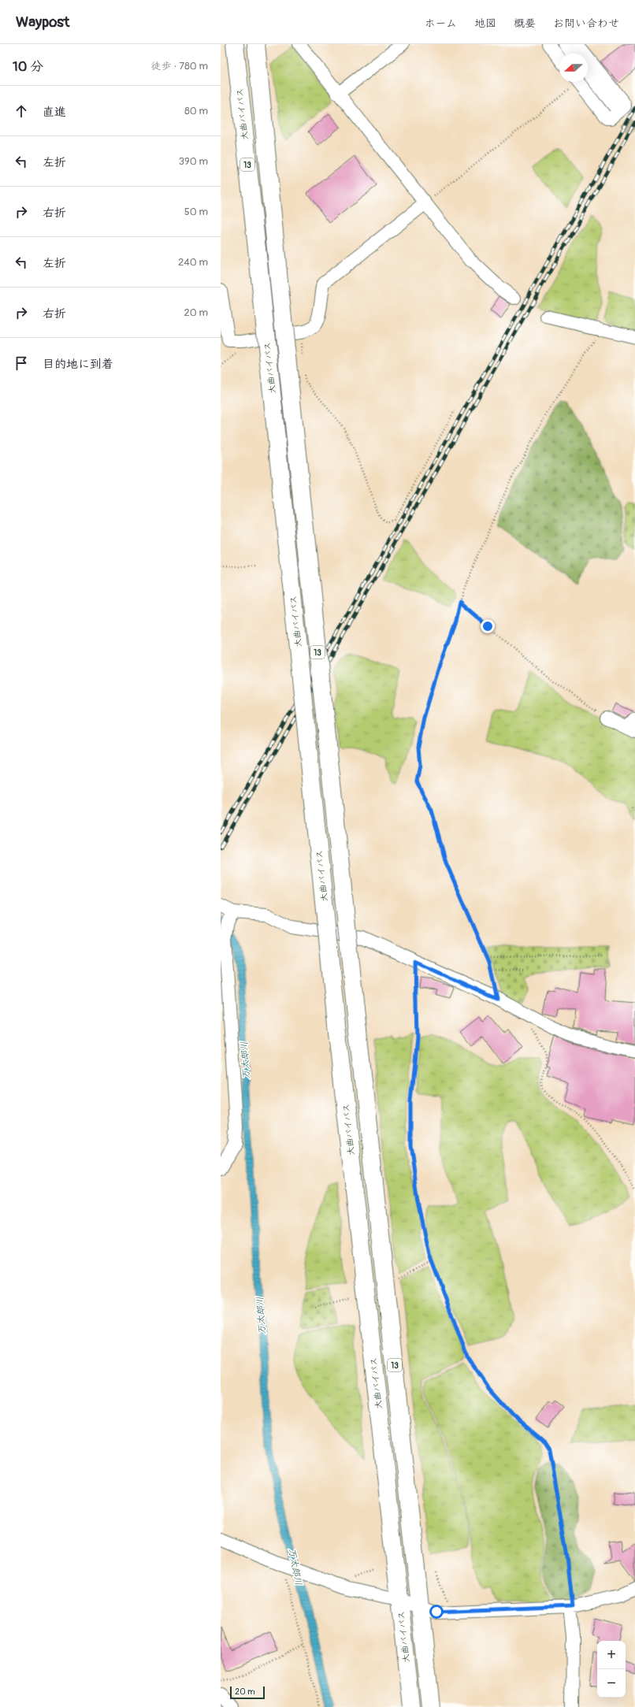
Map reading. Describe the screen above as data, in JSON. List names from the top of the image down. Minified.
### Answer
{"streets":{"highway":["大曲バイパス","13"]},"water":["万太郎川"],"scale_bar":"20 m","north":"left","page":{"header":"Waypost","nav":["ホーム","地図","概要","お問い合わせ"],"heading":["10 分","徒歩 · 780 m"],"list":[["直進","80 m"],["左折","390 m"],["右折","50 m"],["左折","240 m"],["右折","20 m"],"目的地に到着"],"map_buttons":["+","−"],"scale":"20 m"}}
